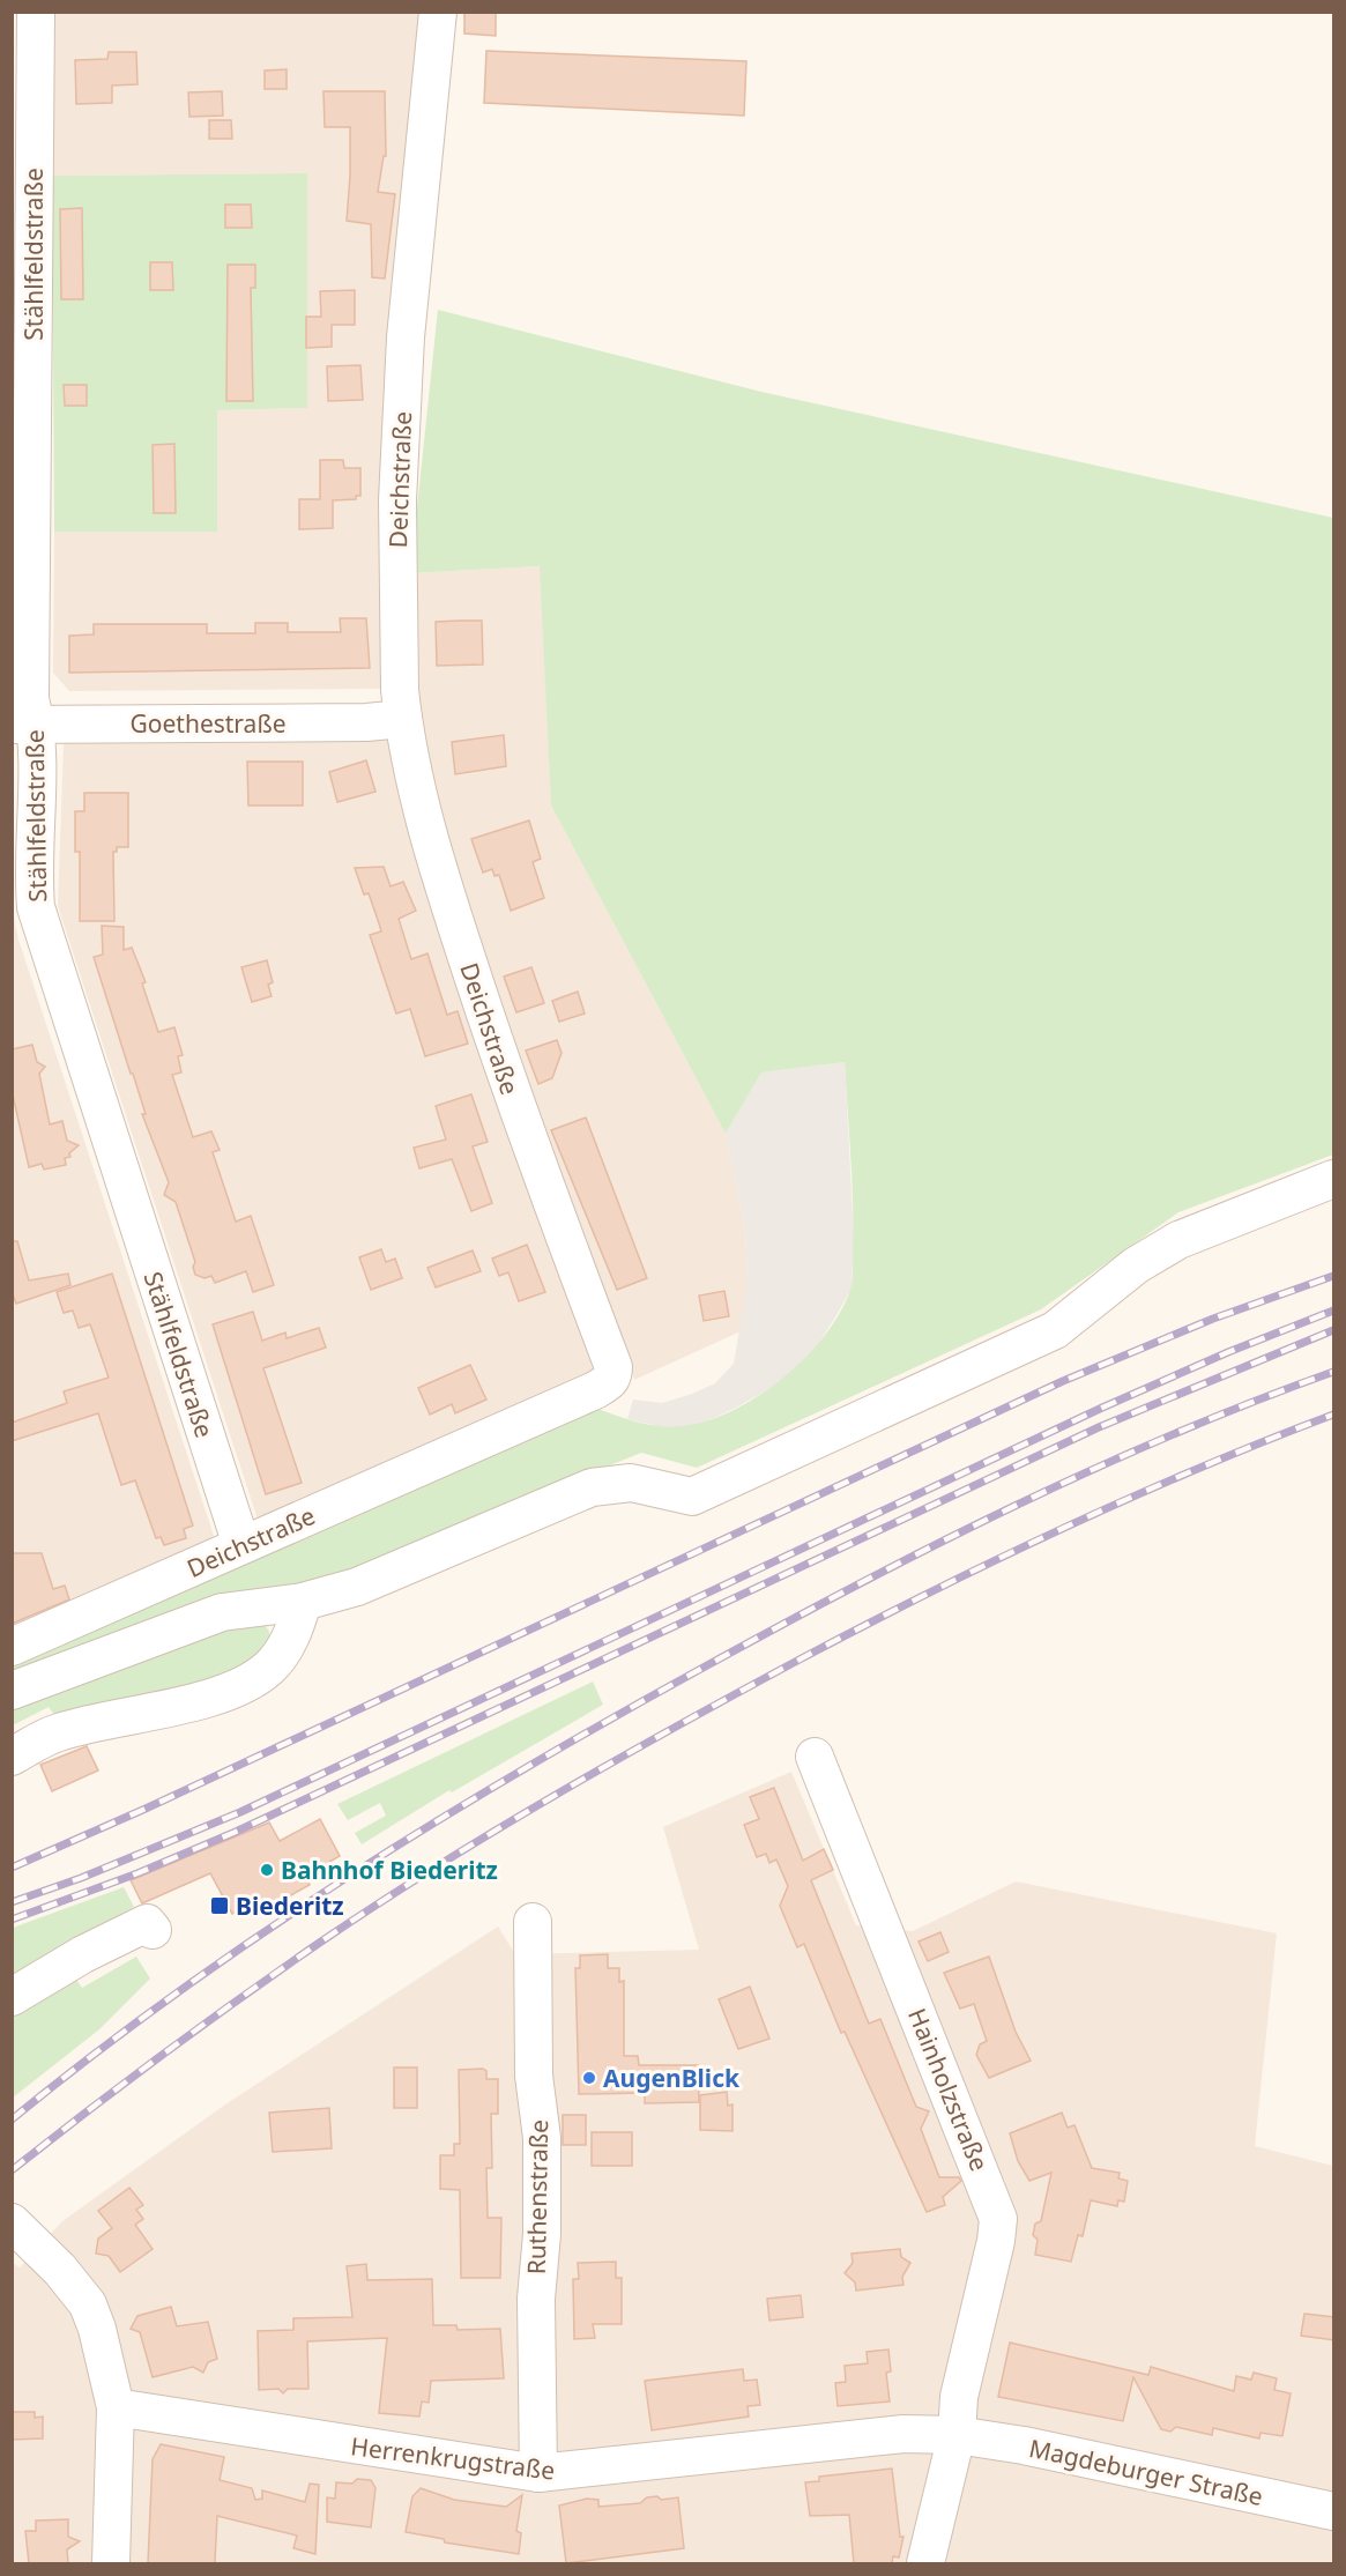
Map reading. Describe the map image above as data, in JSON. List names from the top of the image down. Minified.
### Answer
{"streets":{"street":["Stählfeldstraße","Deichstraße","Goethestraße","Hainholzstraße","Ruthenstraße","Herrenkrugstraße","Magdeburger Straße"]},"crossings":[["Stählfeldstraße","Deichstraße"],["Stählfeldstraße","Goethestraße"],["Deichstraße","Goethestraße"],["Hainholzstraße","Herrenkrugstraße"],["Hainholzstraße","Magdeburger Straße"],["Ruthenstraße","Herrenkrugstraße"],["Herrenkrugstraße","Magdeburger Straße"]],"places":{"other":["Bahnhof Biederitz","AugenBlick"],"transit":["Biederitz"]}}
